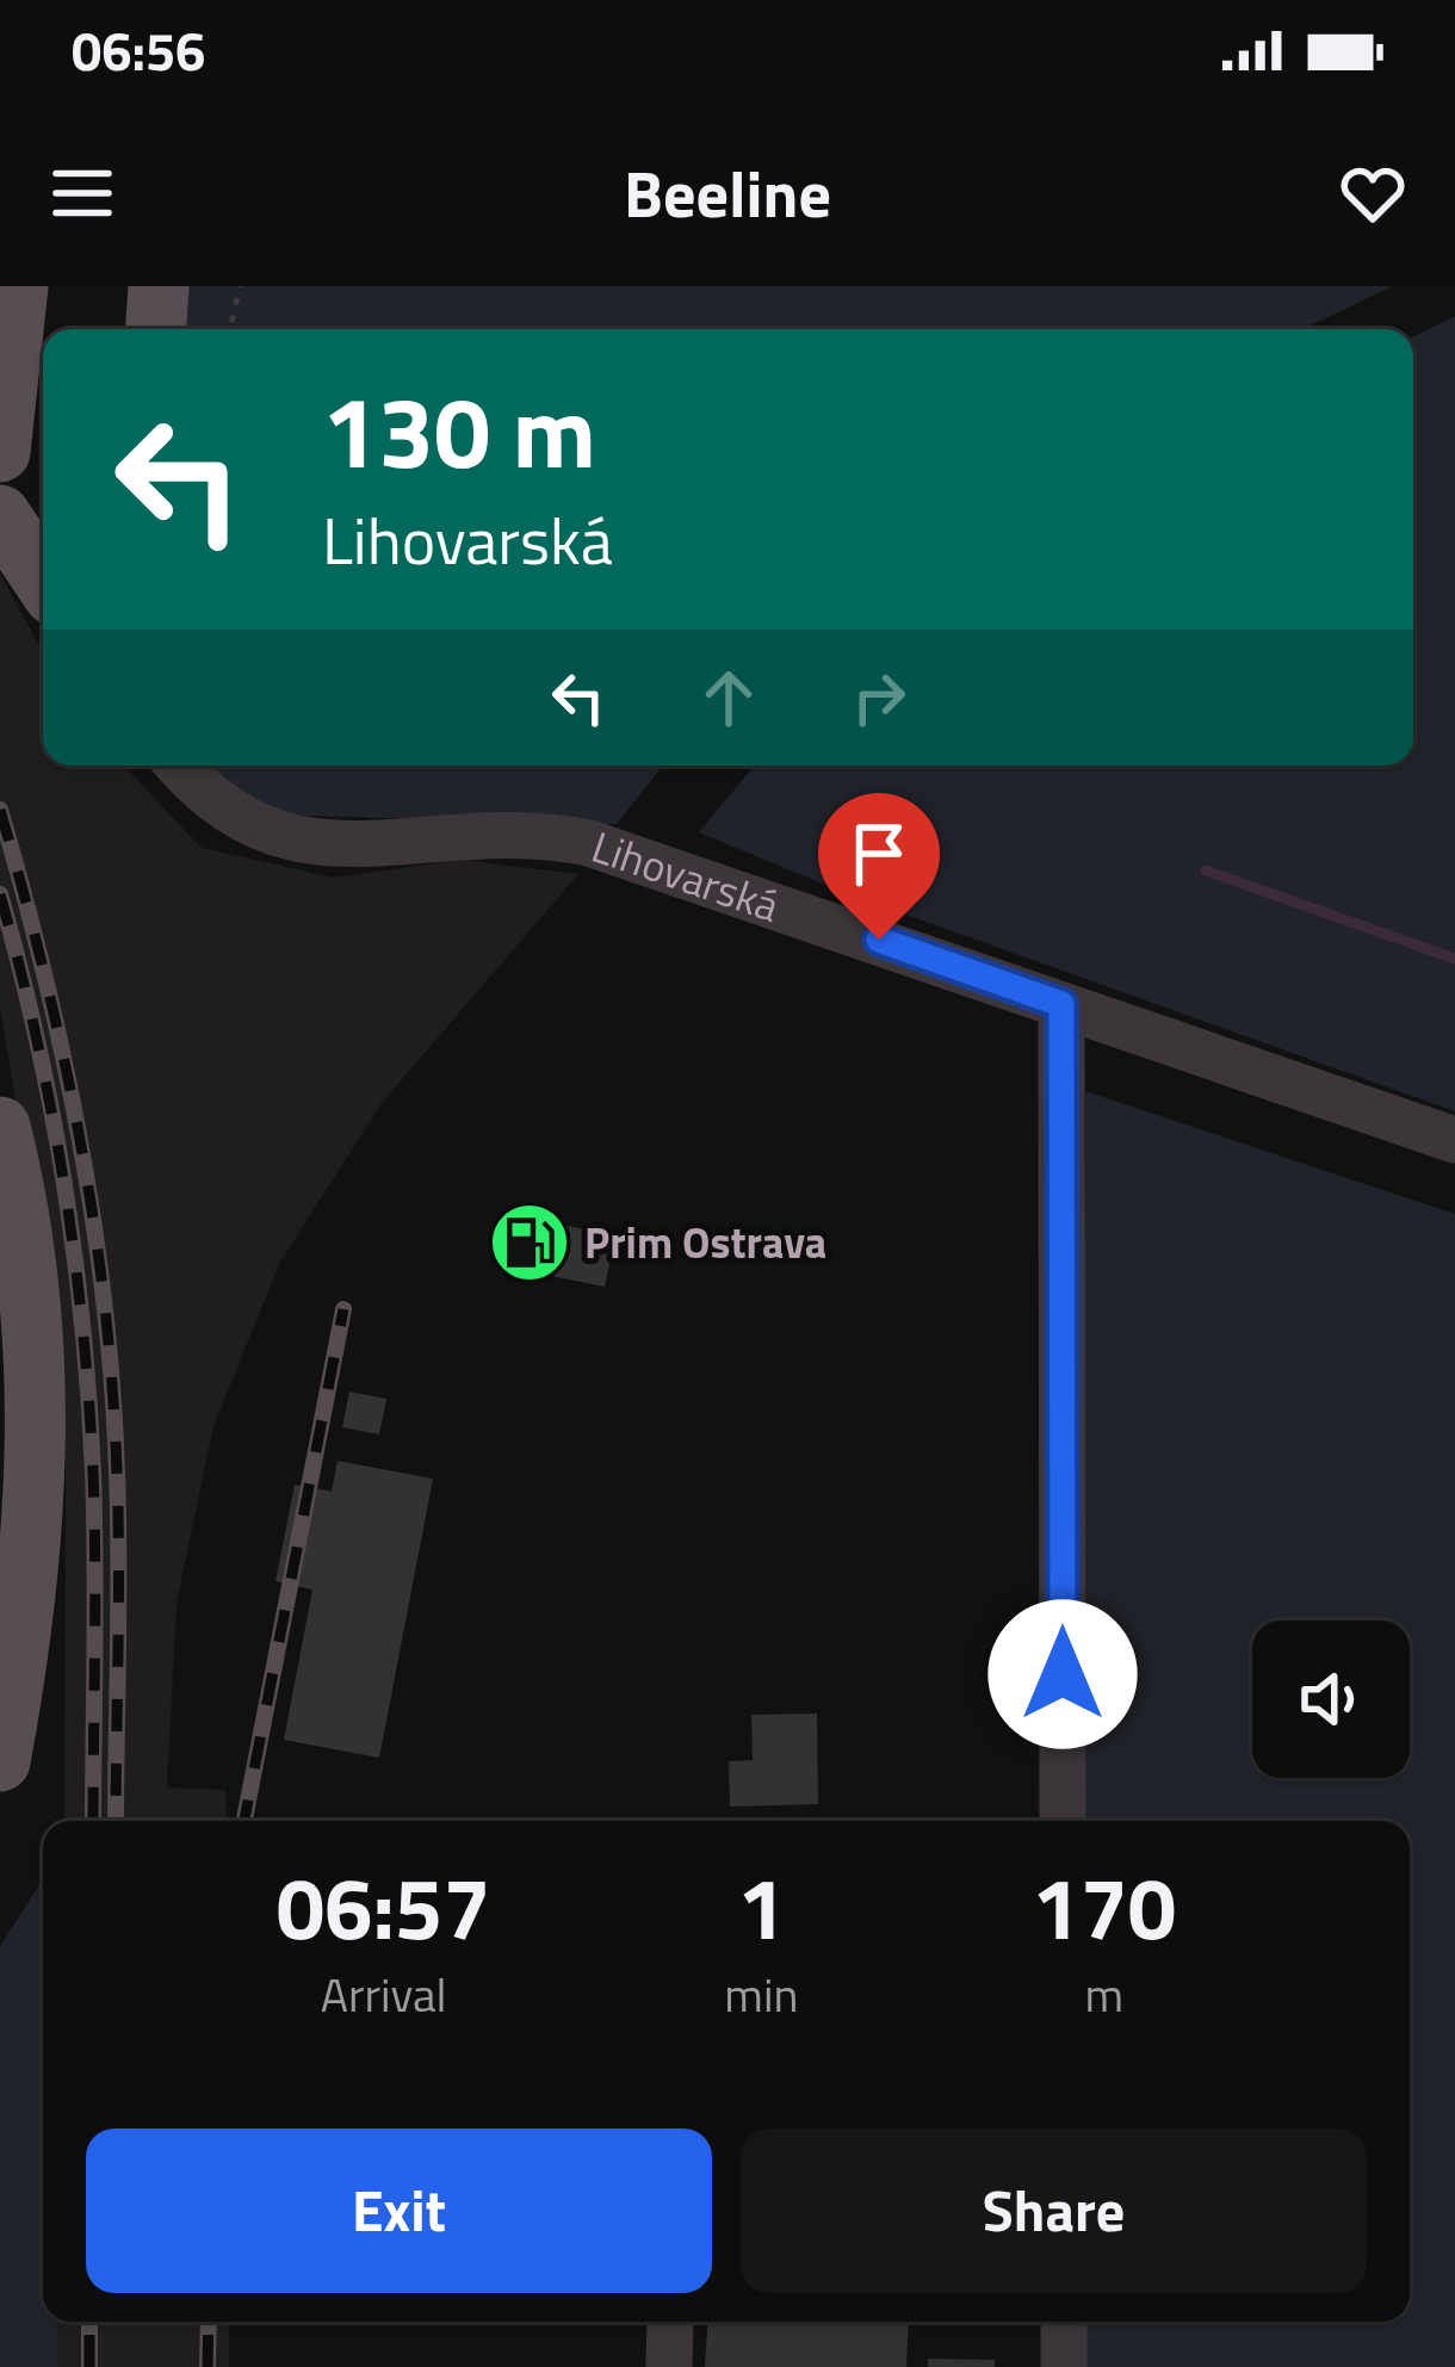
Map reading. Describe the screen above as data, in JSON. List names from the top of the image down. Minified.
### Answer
{"streets":{"street":["Lihovarská"]},"places":{"fuel station":["Prim Ostrava"]},"page":{"status":"06:56","header":"Beeline","turn":["130 m","Lihovarská"],"eta":["06:57","Arrival","1","min","170","m"],"buttons":["Exit","Share"]}}
